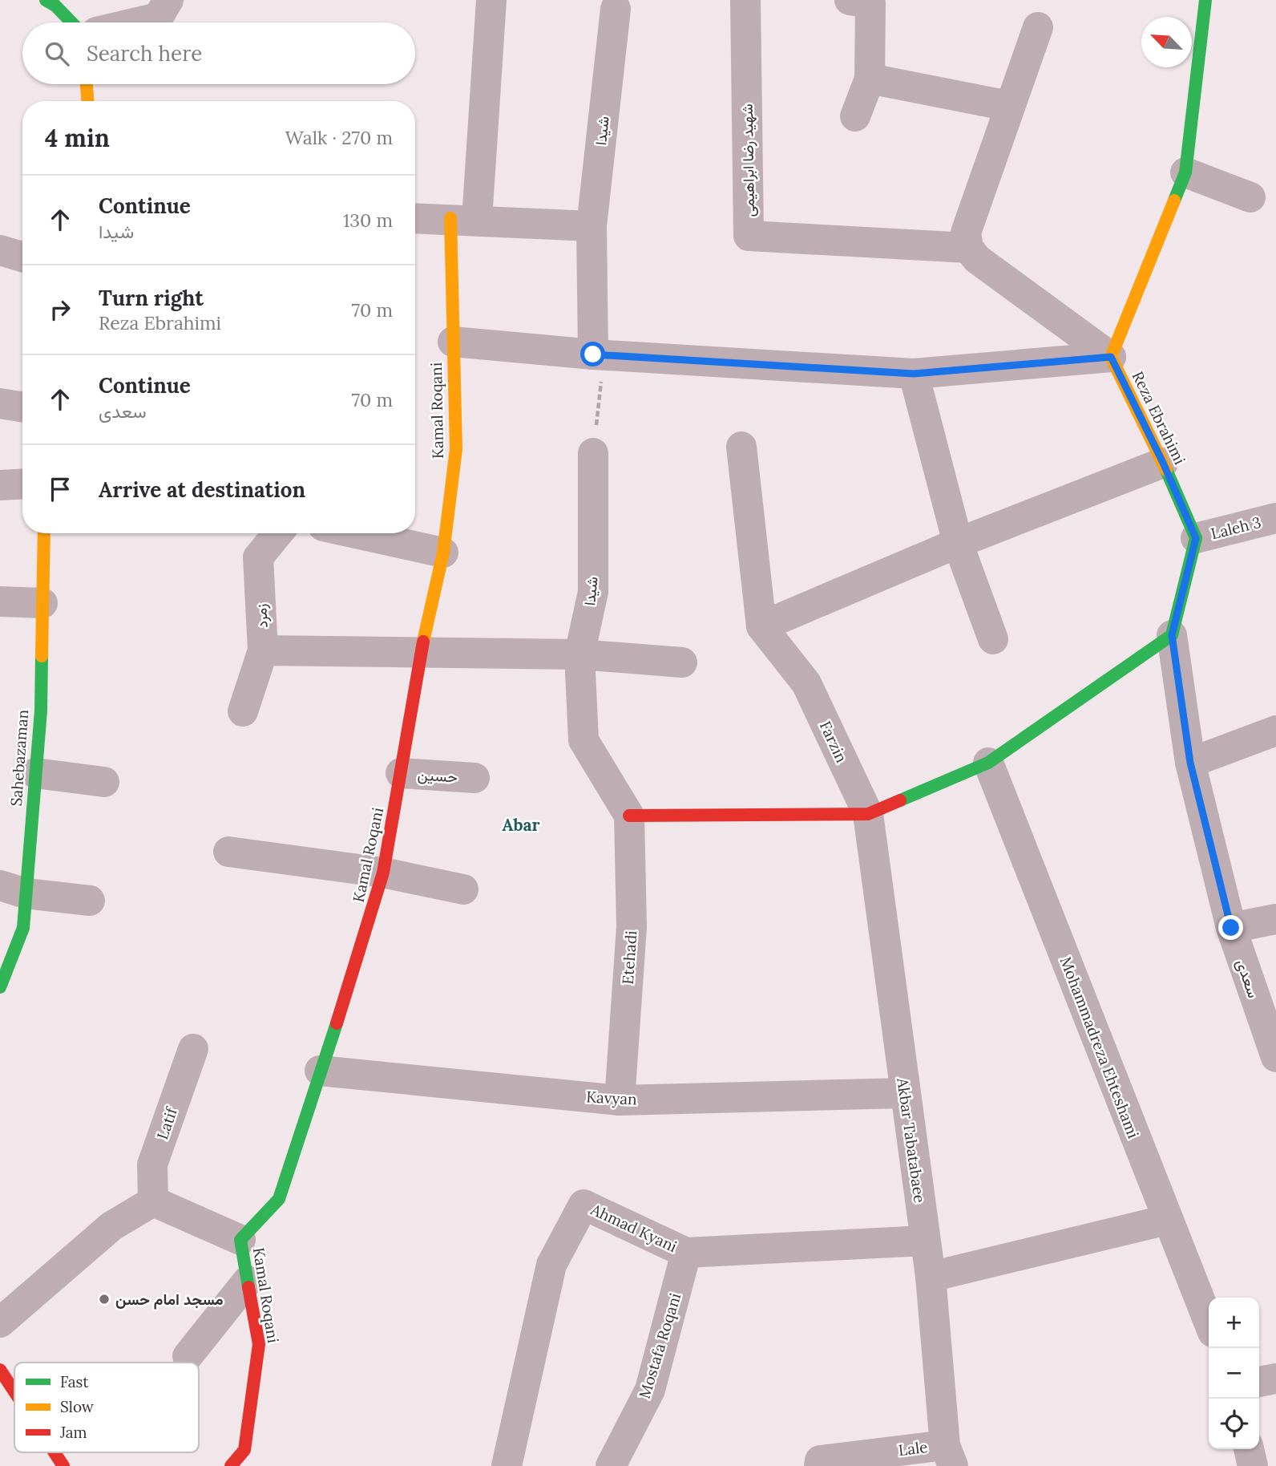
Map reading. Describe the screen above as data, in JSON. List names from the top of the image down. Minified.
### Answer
{"streets":{"street":["شیدا","شهید رضا ابراهیمی","Kamal Roqani","Reza Ebrahimi","Laleh 3","زمرد","Farzin","Sahebazaman","حسین","Etehadi","سعدی","Mohammadreza Ehteshami","Kavyan","Latif","Akbar Tabatabaee","Ahmad Kyani","Mostafa Roqani","Lale"]},"crossings":[["شیدا","Etehadi"],["Kamal Roqani","حسین"],["Kamal Roqani","Kavyan"],["Reza Ebrahimi","Laleh 3"],["Farzin","Akbar Tabatabaee"],["Etehadi","Kavyan"],["Kavyan","Akbar Tabatabaee"],["Akbar Tabatabaee","Ahmad Kyani"],["Akbar Tabatabaee","Lale"],["Ahmad Kyani","Mostafa Roqani"]],"districts":["Abar"],"places":["مسجد امام حسن"],"legend":["Fast","Slow","Jam"],"north":"top left","page":{"search":"Search here","heading":["4 min","Walk · 270 m"],"list":[["Continue","شیدا","130 m"],["Turn right","Reza Ebrahimi","70 m"],["Continue","سعدی","70 m"],"Arrive at destination"],"map_buttons":["+","−"]}}
